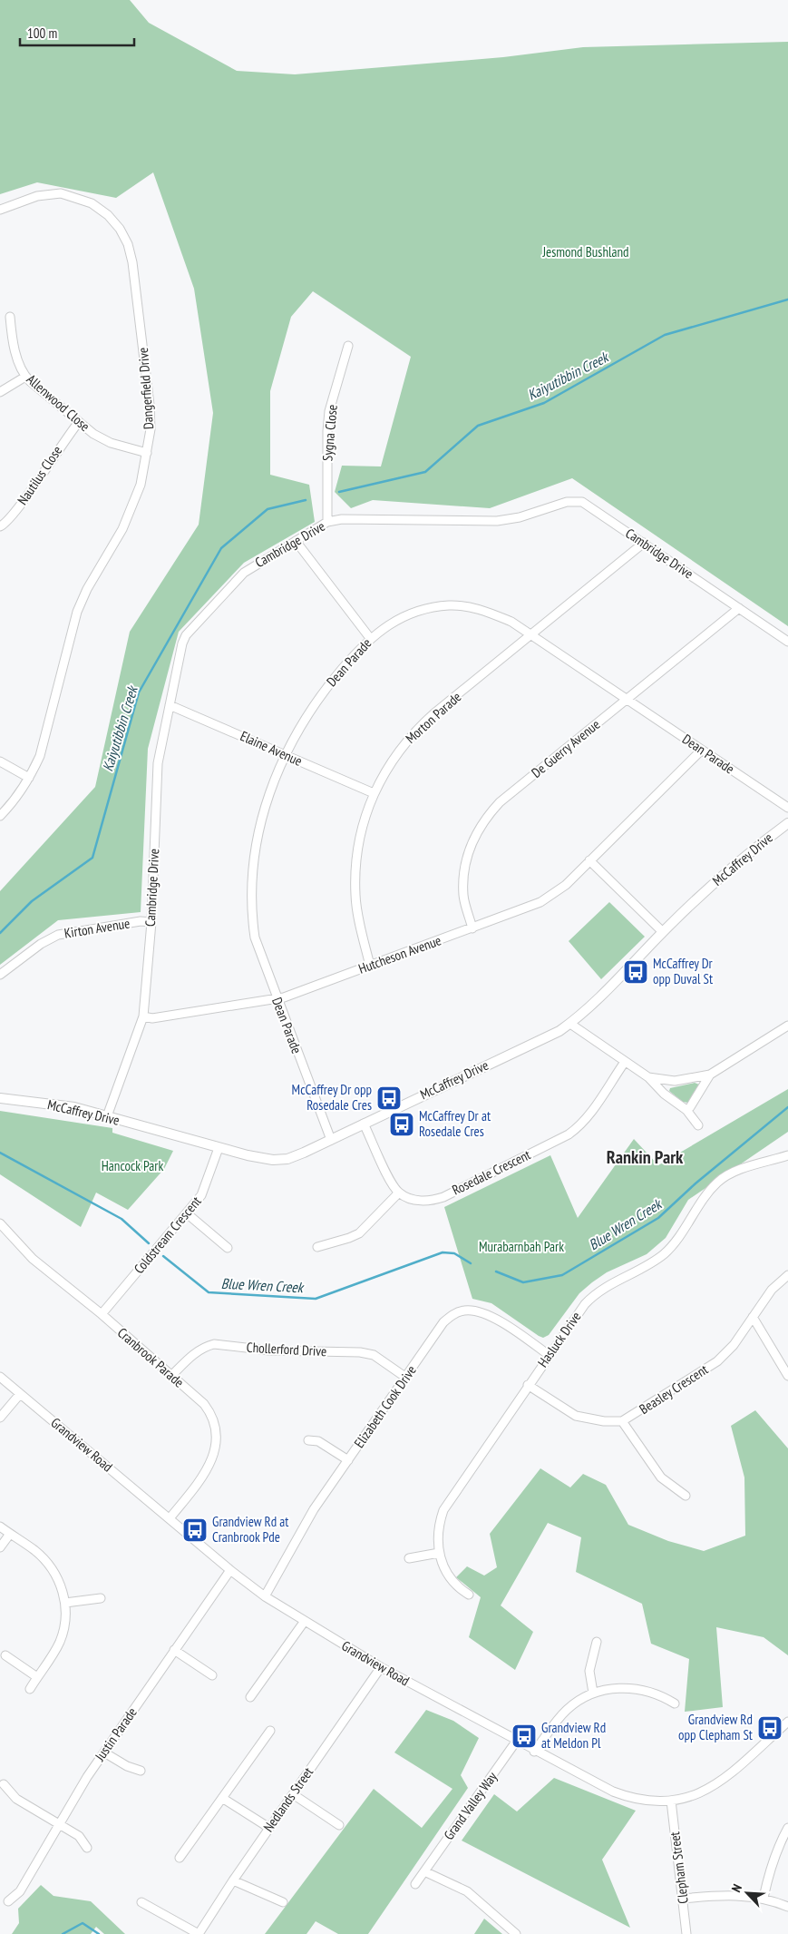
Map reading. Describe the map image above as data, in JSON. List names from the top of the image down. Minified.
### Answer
{"streets":{"main road":["McCaffrey Drive"],"street":["Dangerfield Drive","Allenwood Close","Sygna Close","Nautilus Close","Cambridge Drive","Dean Parade","Morton Parade","Elaine Avenue","De Guerry Avenue","Kirton Avenue","Hutcheson Avenue","Rosedale Crescent","Coldstream Crescent","Hasluck Drive","Chollerford Drive","Cranbrook Parade","Beasley Crescent","Elizabeth Cook Drive","Grandview Road","Justin Parade","Nedlands Street","Grand Valley Way","Clepham Street"]},"crossings":[["Dangerfield Drive","Allenwood Close"],["Allenwood Close","Nautilus Close"],["Sygna Close","Cambridge Drive"],["Cambridge Drive","Morton Parade"],["Cambridge Drive","Elaine Avenue"],["Cambridge Drive","De Guerry Avenue"],["Cambridge Drive","Kirton Avenue"],["Cambridge Drive","Hutcheson Avenue"],["Dean Parade","Morton Parade"],["Dean Parade","Elaine Avenue"],["Dean Parade","De Guerry Avenue"],["Dean Parade","McCaffrey Drive"],["Dean Parade","Hutcheson Avenue"],["Morton Parade","Elaine Avenue"],["Morton Parade","Hutcheson Avenue"],["De Guerry Avenue","Hutcheson Avenue"],["McCaffrey Drive","Coldstream Crescent"],["Coldstream Crescent","Cranbrook Parade"],["Hasluck Drive","Elizabeth Cook Drive"],["Chollerford Drive","Cranbrook Parade"],["Chollerford Drive","Elizabeth Cook Drive"],["Cranbrook Parade","Grandview Road"],["Elizabeth Cook Drive","Grandview Road"],["Grandview Road","Justin Parade"],["Grandview Road","Nedlands Street"],["Grandview Road","Grand Valley Way"],["Grandview Road","Clepham Street"]],"districts":["Rankin Park"],"water":["Kaiyutibbin Creek","Blue Wren Creek"],"parks":["Jesmond Bushland","Hancock Park","Murabarnbah Park"],"places":{"bus stop":["McCaffrey Dr opp Duval St","McCaffrey Dr opp Rosedale Cres","McCaffrey Dr at Rosedale Cres","Grandview Rd at Cranbrook Pde","Grandview Rd opp Clepham St","Grandview Rd at Meldon Pl"]},"scale_bar":"100 m","north":"top left"}
